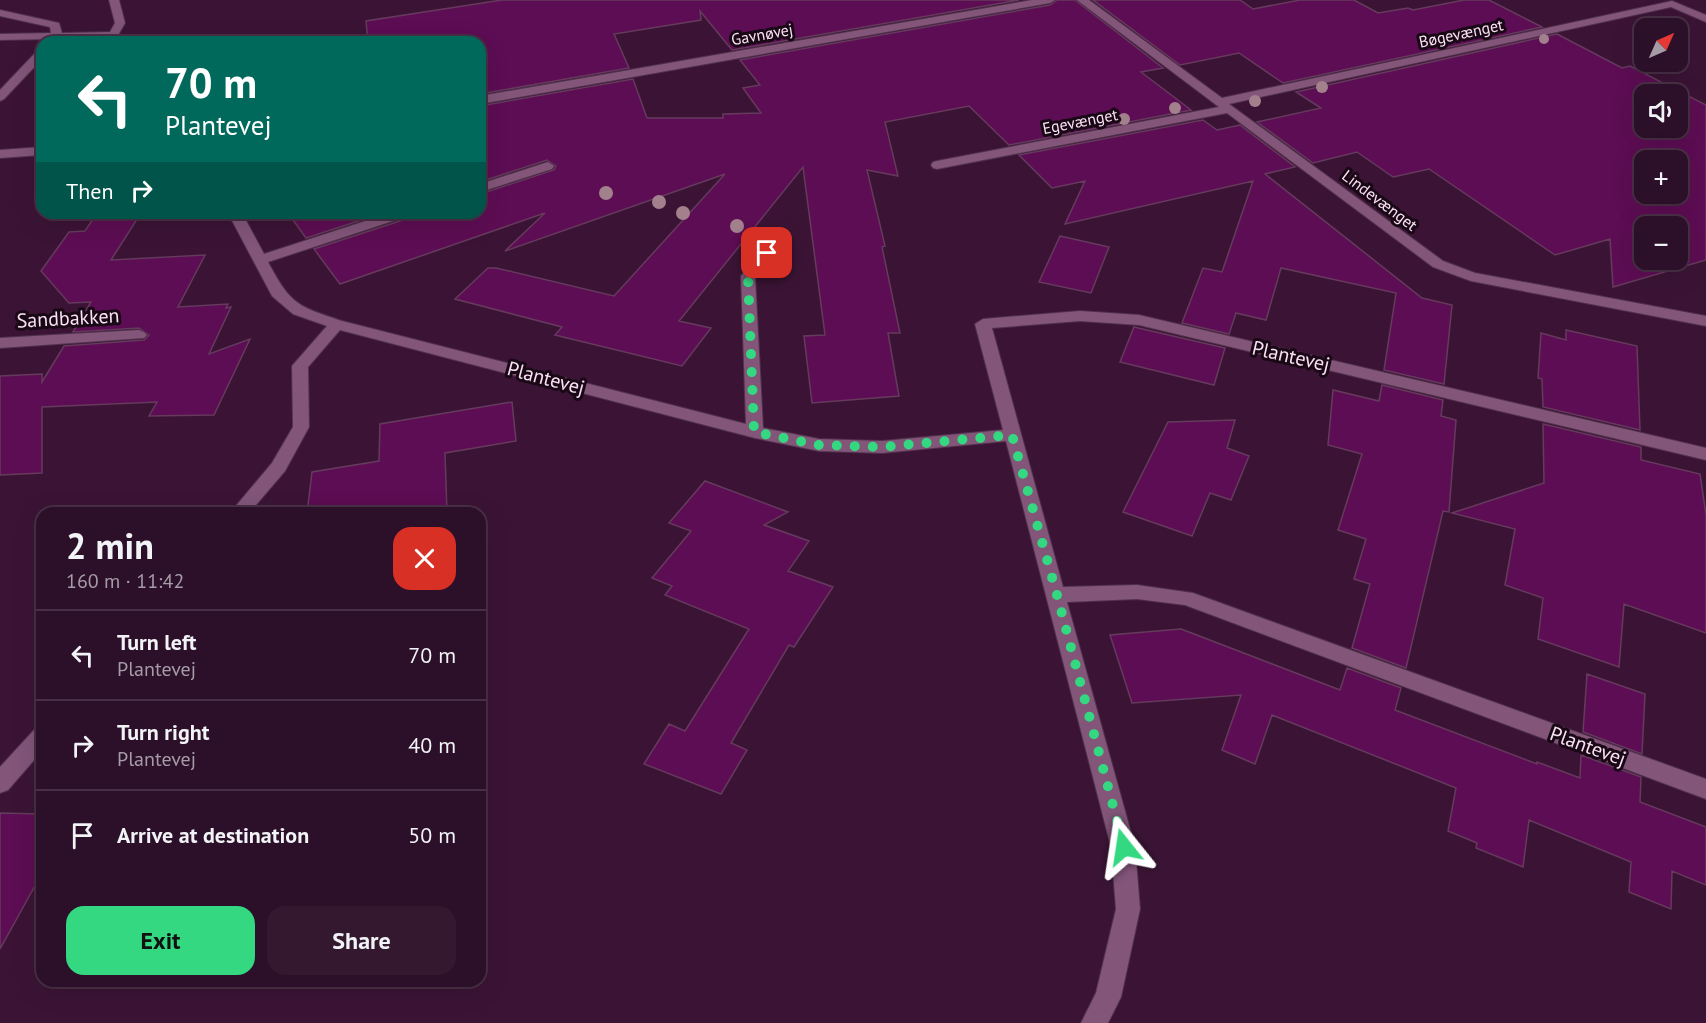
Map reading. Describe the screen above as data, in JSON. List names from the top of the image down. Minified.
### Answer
{"streets":{"street":["Bøgevænget","Gavnøvej","Egevænget","Lindevænget","Sandbakken","Plantevej"]},"crossings":[["Bøgevænget","Egevænget"],["Bøgevænget","Lindevænget"],["Egevænget","Lindevænget"]],"north":"top right","page":{"map_buttons":["+","−"],"turn":["70 m","Plantevej"],"then":"Then","heading":["2 min","160 m · 11:42"],"list":[{"name":"Turn left","note":"Plantevej","value":"70 m"},{"name":"Turn right","note":"Plantevej","value":"40 m"},{"name":"Arrive at destination","value":"50 m"}],"buttons":["Exit","Share"]}}
